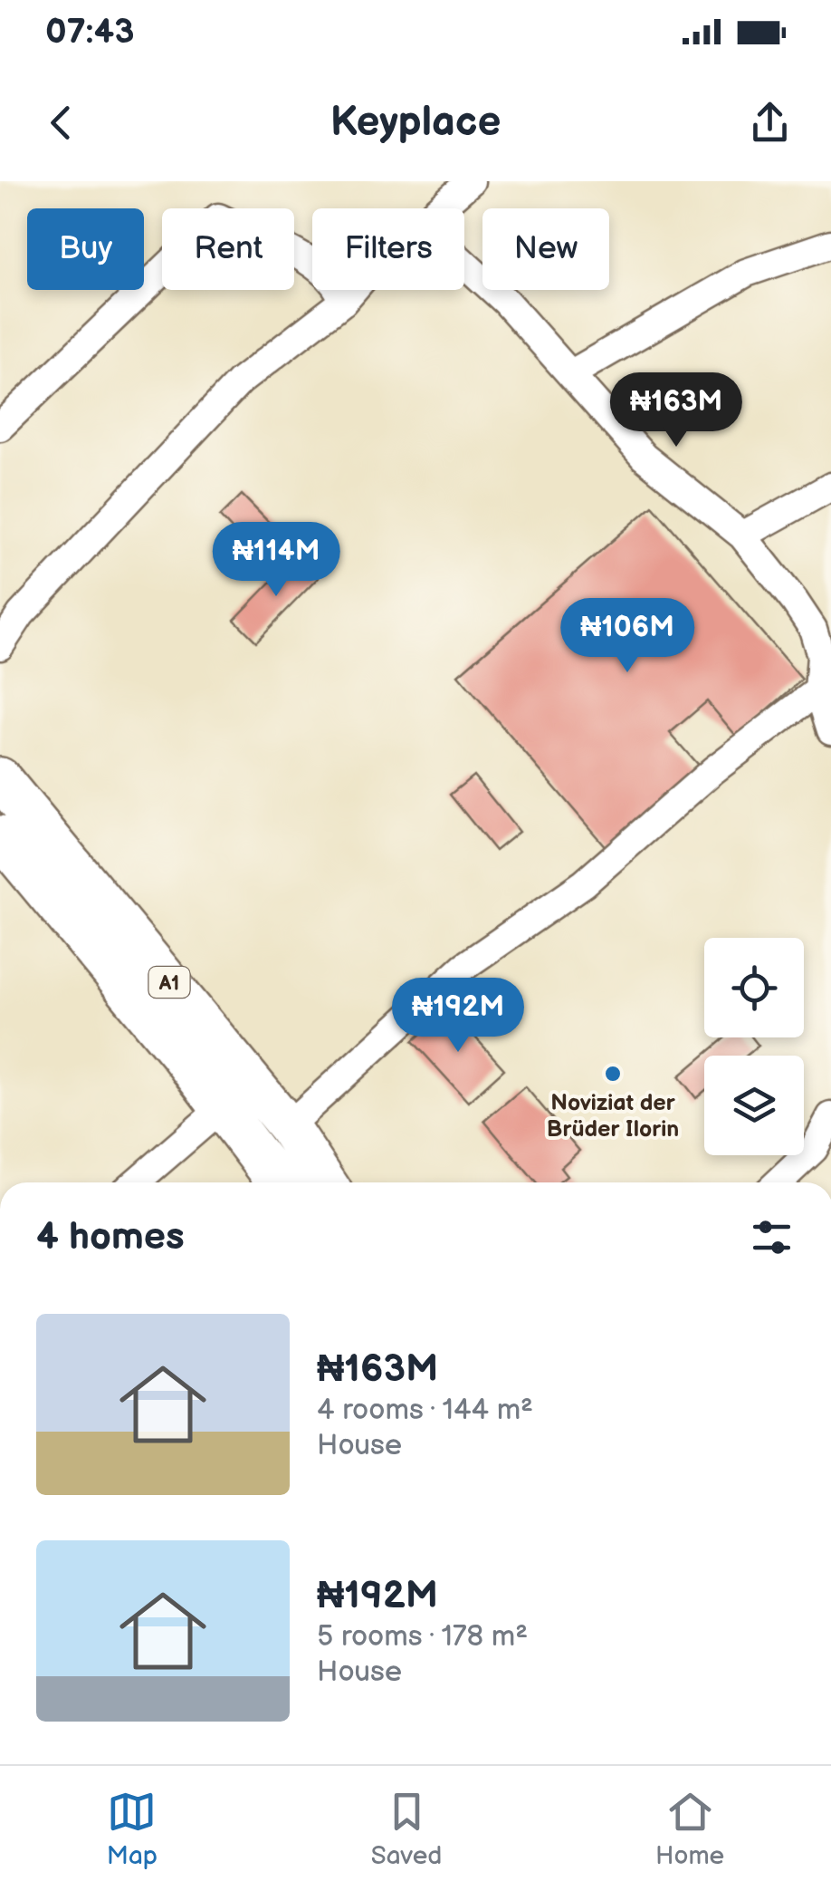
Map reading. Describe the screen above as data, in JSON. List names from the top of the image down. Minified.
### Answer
{"streets":{"highway":["A1"]},"places":["Noviziat der Brüder Ilorin"],"page":{"status":"07:43","header":"Keyplace","chip":["Buy","Rent","Filters","New"],"price":["₦163M","₦114M","₦106M","₦192M"],"heading":"4 homes","list":[{"name":"₦163M","note":"4 rooms · 144 m² · House"},{"name":"₦192M","note":"5 rooms · 178 m² · House"}],"tabs":["Map","Saved","Home"]}}
